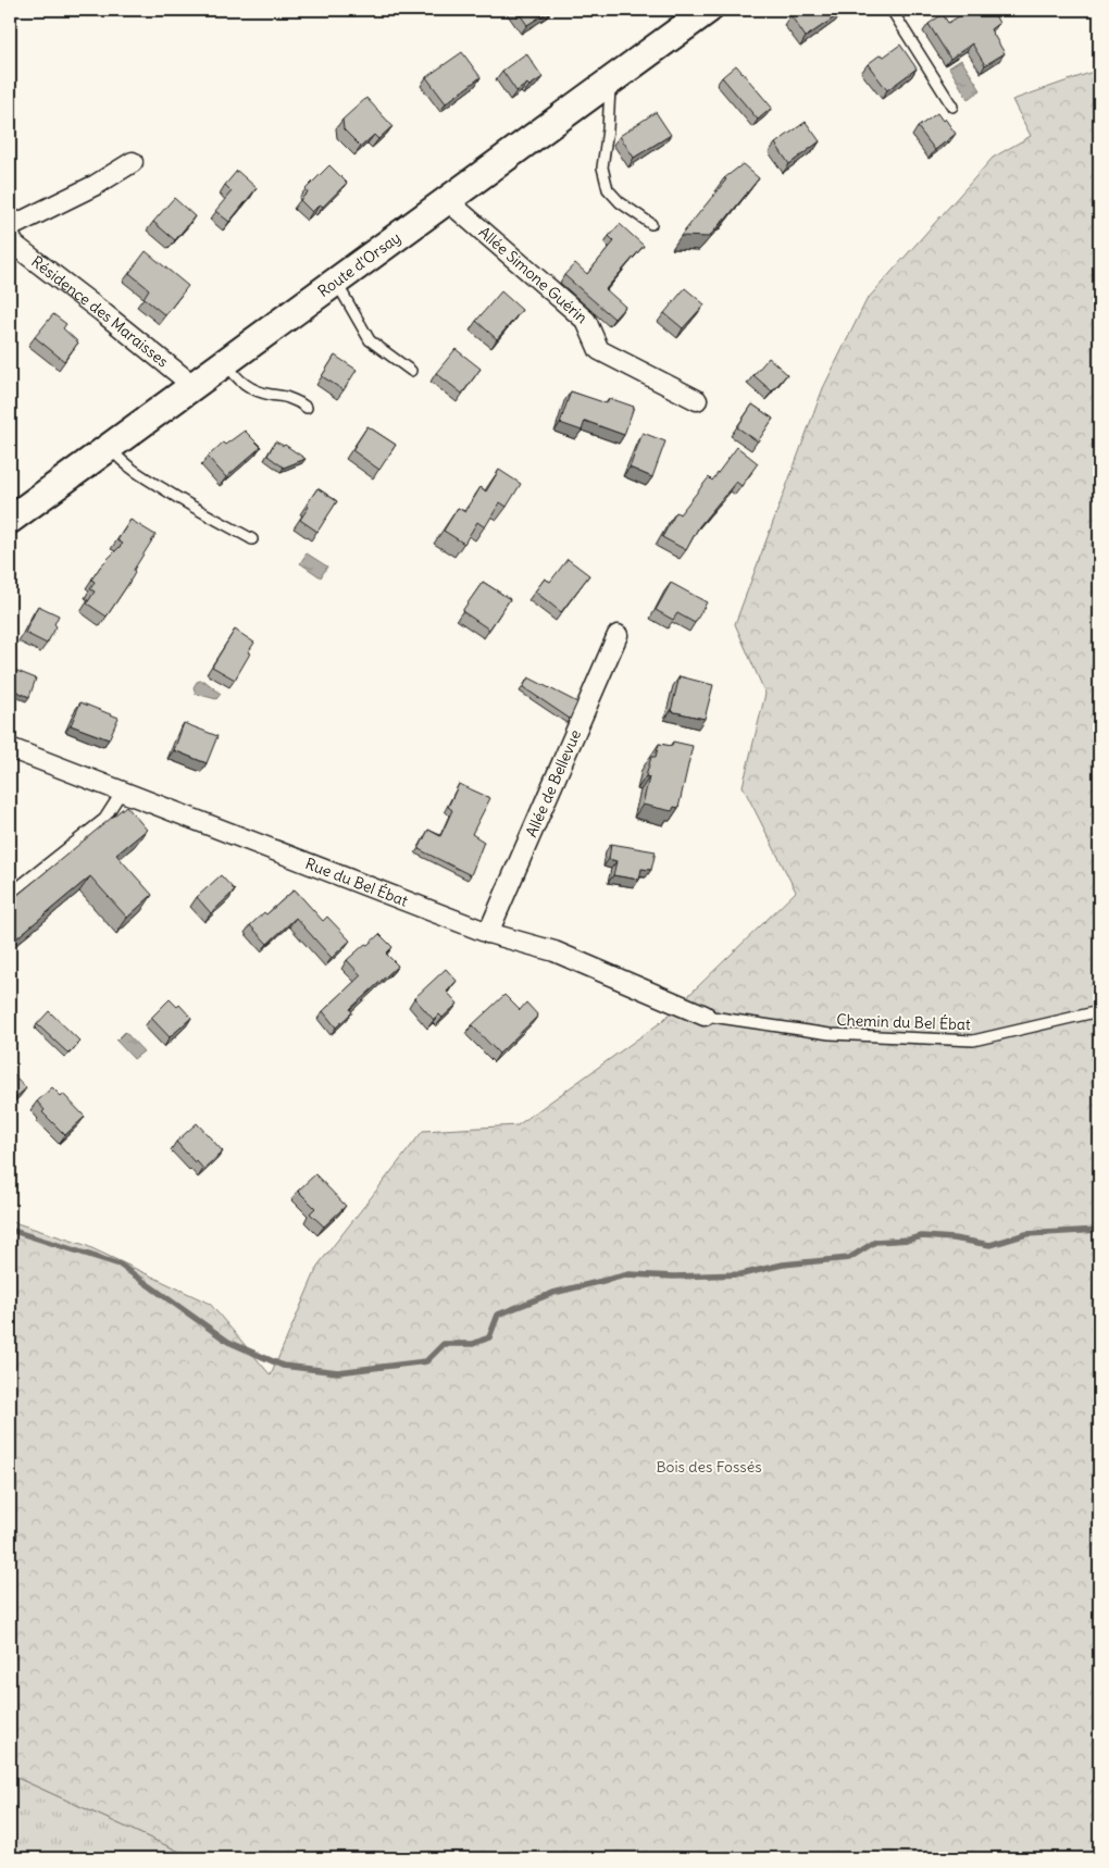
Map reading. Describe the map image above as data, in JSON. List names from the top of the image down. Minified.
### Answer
{"streets":{"main road":["Route d'Orsay"],"street":["Allée Simone Guérin","Résidence des Maraisses","Allée de Bellevue","Rue du Bel Ébat"],"lane":["Chemin du Bel Ébat"]},"crossings":[["Route d'Orsay","Allée Simone Guérin"],["Route d'Orsay","Résidence des Maraisses"],["Allée de Bellevue","Rue du Bel Ébat"],["Rue du Bel Ébat","Chemin du Bel Ébat"]],"parks":["Bois des Fossés"]}
